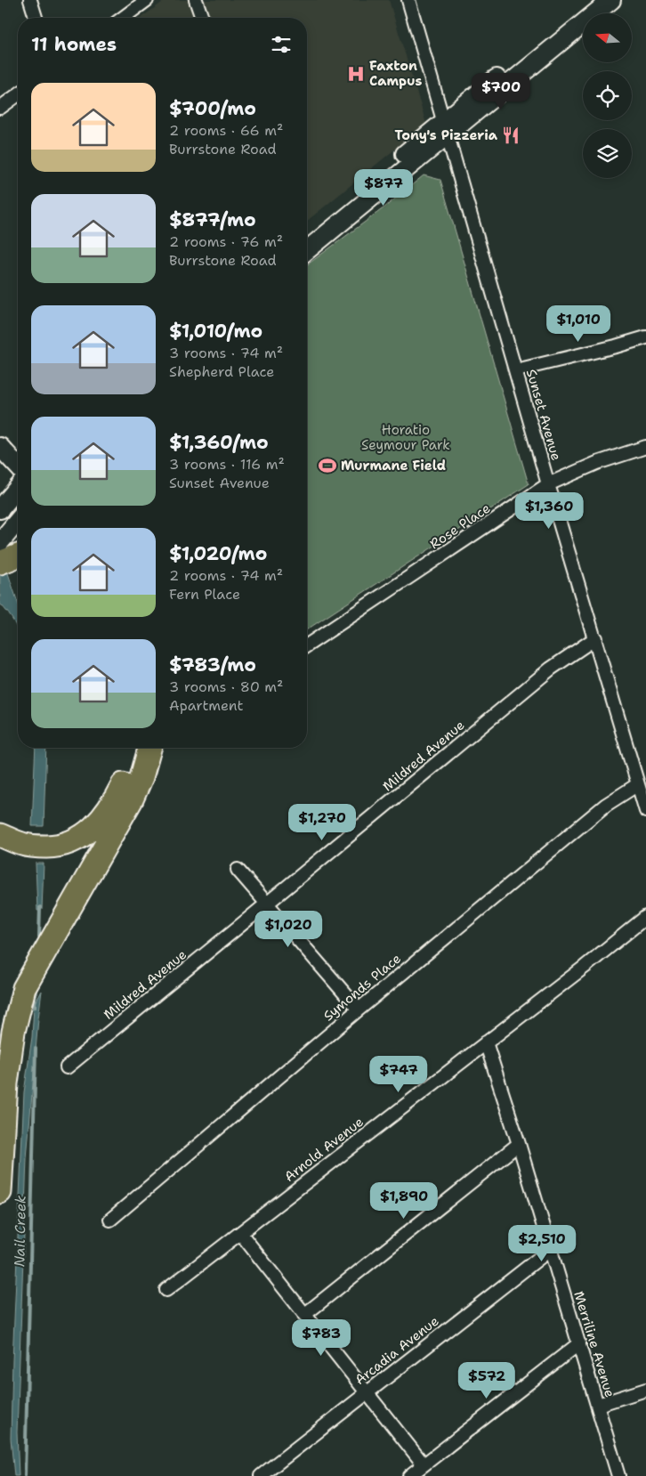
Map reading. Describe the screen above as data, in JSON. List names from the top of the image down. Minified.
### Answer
{"streets":{"street":["Sunset Avenue","Rose Place","Mildred Avenue","Symonds Place","Arnold Avenue","Merriline Avenue","Arcadia Avenue"]},"crossings":[["Sunset Avenue","Rose Place"],["Sunset Avenue","Mildred Avenue"],["Sunset Avenue","Symonds Place"],["Arnold Avenue","Merriline Avenue"],["Merriline Avenue","Arcadia Avenue"]],"water":["Nail Creek"],"parks":["Horatio Seymour Park"],"places":{"hospital":["Faxton Campus"],"restaurant":["Tony's Pizzeria"],"sports":["Murmane Field"]},"north":"left","page":{"heading":"11 homes","list":[{"name":"$700/mo","note":"2 rooms · 66 m² · Burrstone Road"},{"name":"$877/mo","note":"2 rooms · 76 m² · Burrstone Road"},{"name":"$1,010/mo","note":"3 rooms · 74 m² · Shepherd Place"},{"name":"$1,360/mo","note":"3 rooms · 116 m² · Sunset Avenue"},{"name":"$1,020/mo","note":"2 rooms · 74 m² · Fern Place"},{"name":"$783/mo","note":"3 rooms · 80 m² · Apartment"}],"price":["$700","$877","$1,010","$1,360","$1,270","$1,020","$747","$1,890","$2,510","$783","$572"]}}
